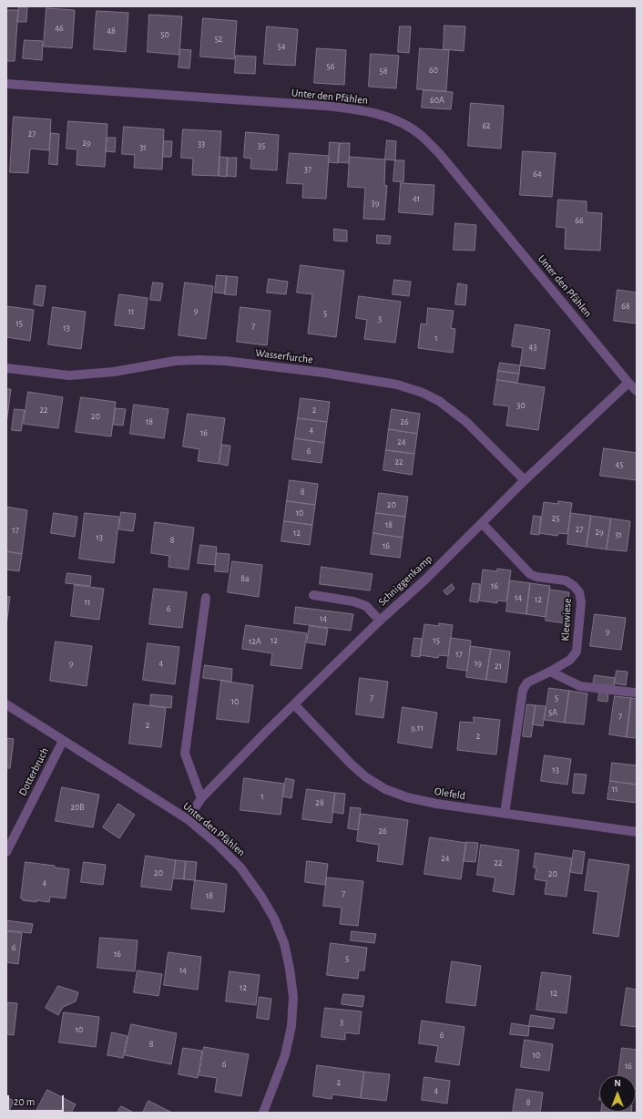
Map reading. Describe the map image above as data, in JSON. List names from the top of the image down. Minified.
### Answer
{"streets":{"street":["Unter den Pfählen","Wasserfurche","Schniggenkamp","Kleewiese","Dotterbruch","Olefeld"]},"crossings":[["Unter den Pfählen","Schniggenkamp"],["Unter den Pfählen","Dotterbruch"],["Wasserfurche","Schniggenkamp"],["Schniggenkamp","Kleewiese"],["Schniggenkamp","Olefeld"],["Kleewiese","Olefeld"]],"house_numbers":["46","48","50","52","54","56","60","58","60A","62","27","29","33","35","31","37","64","41","39","66","68","9","11","5","3","15","7","13","1","43","30","22","2","20","18","26","4","16","24","6","22","45","8","20","10","25","18","27","17","29","12","31","13","8","16","8a","16","14","12","11","6","14","9","12","15","12A","17","9","4","19","21","7","5","10","5A","7","2","9,11","2","13","11","1","28","20B","26","24","22","20","20","4","7","18","6","16","5","14","12","12","3","10","6","8","10","6","16","2","4","8"],"scale_bar":"20 m","north":"top"}
